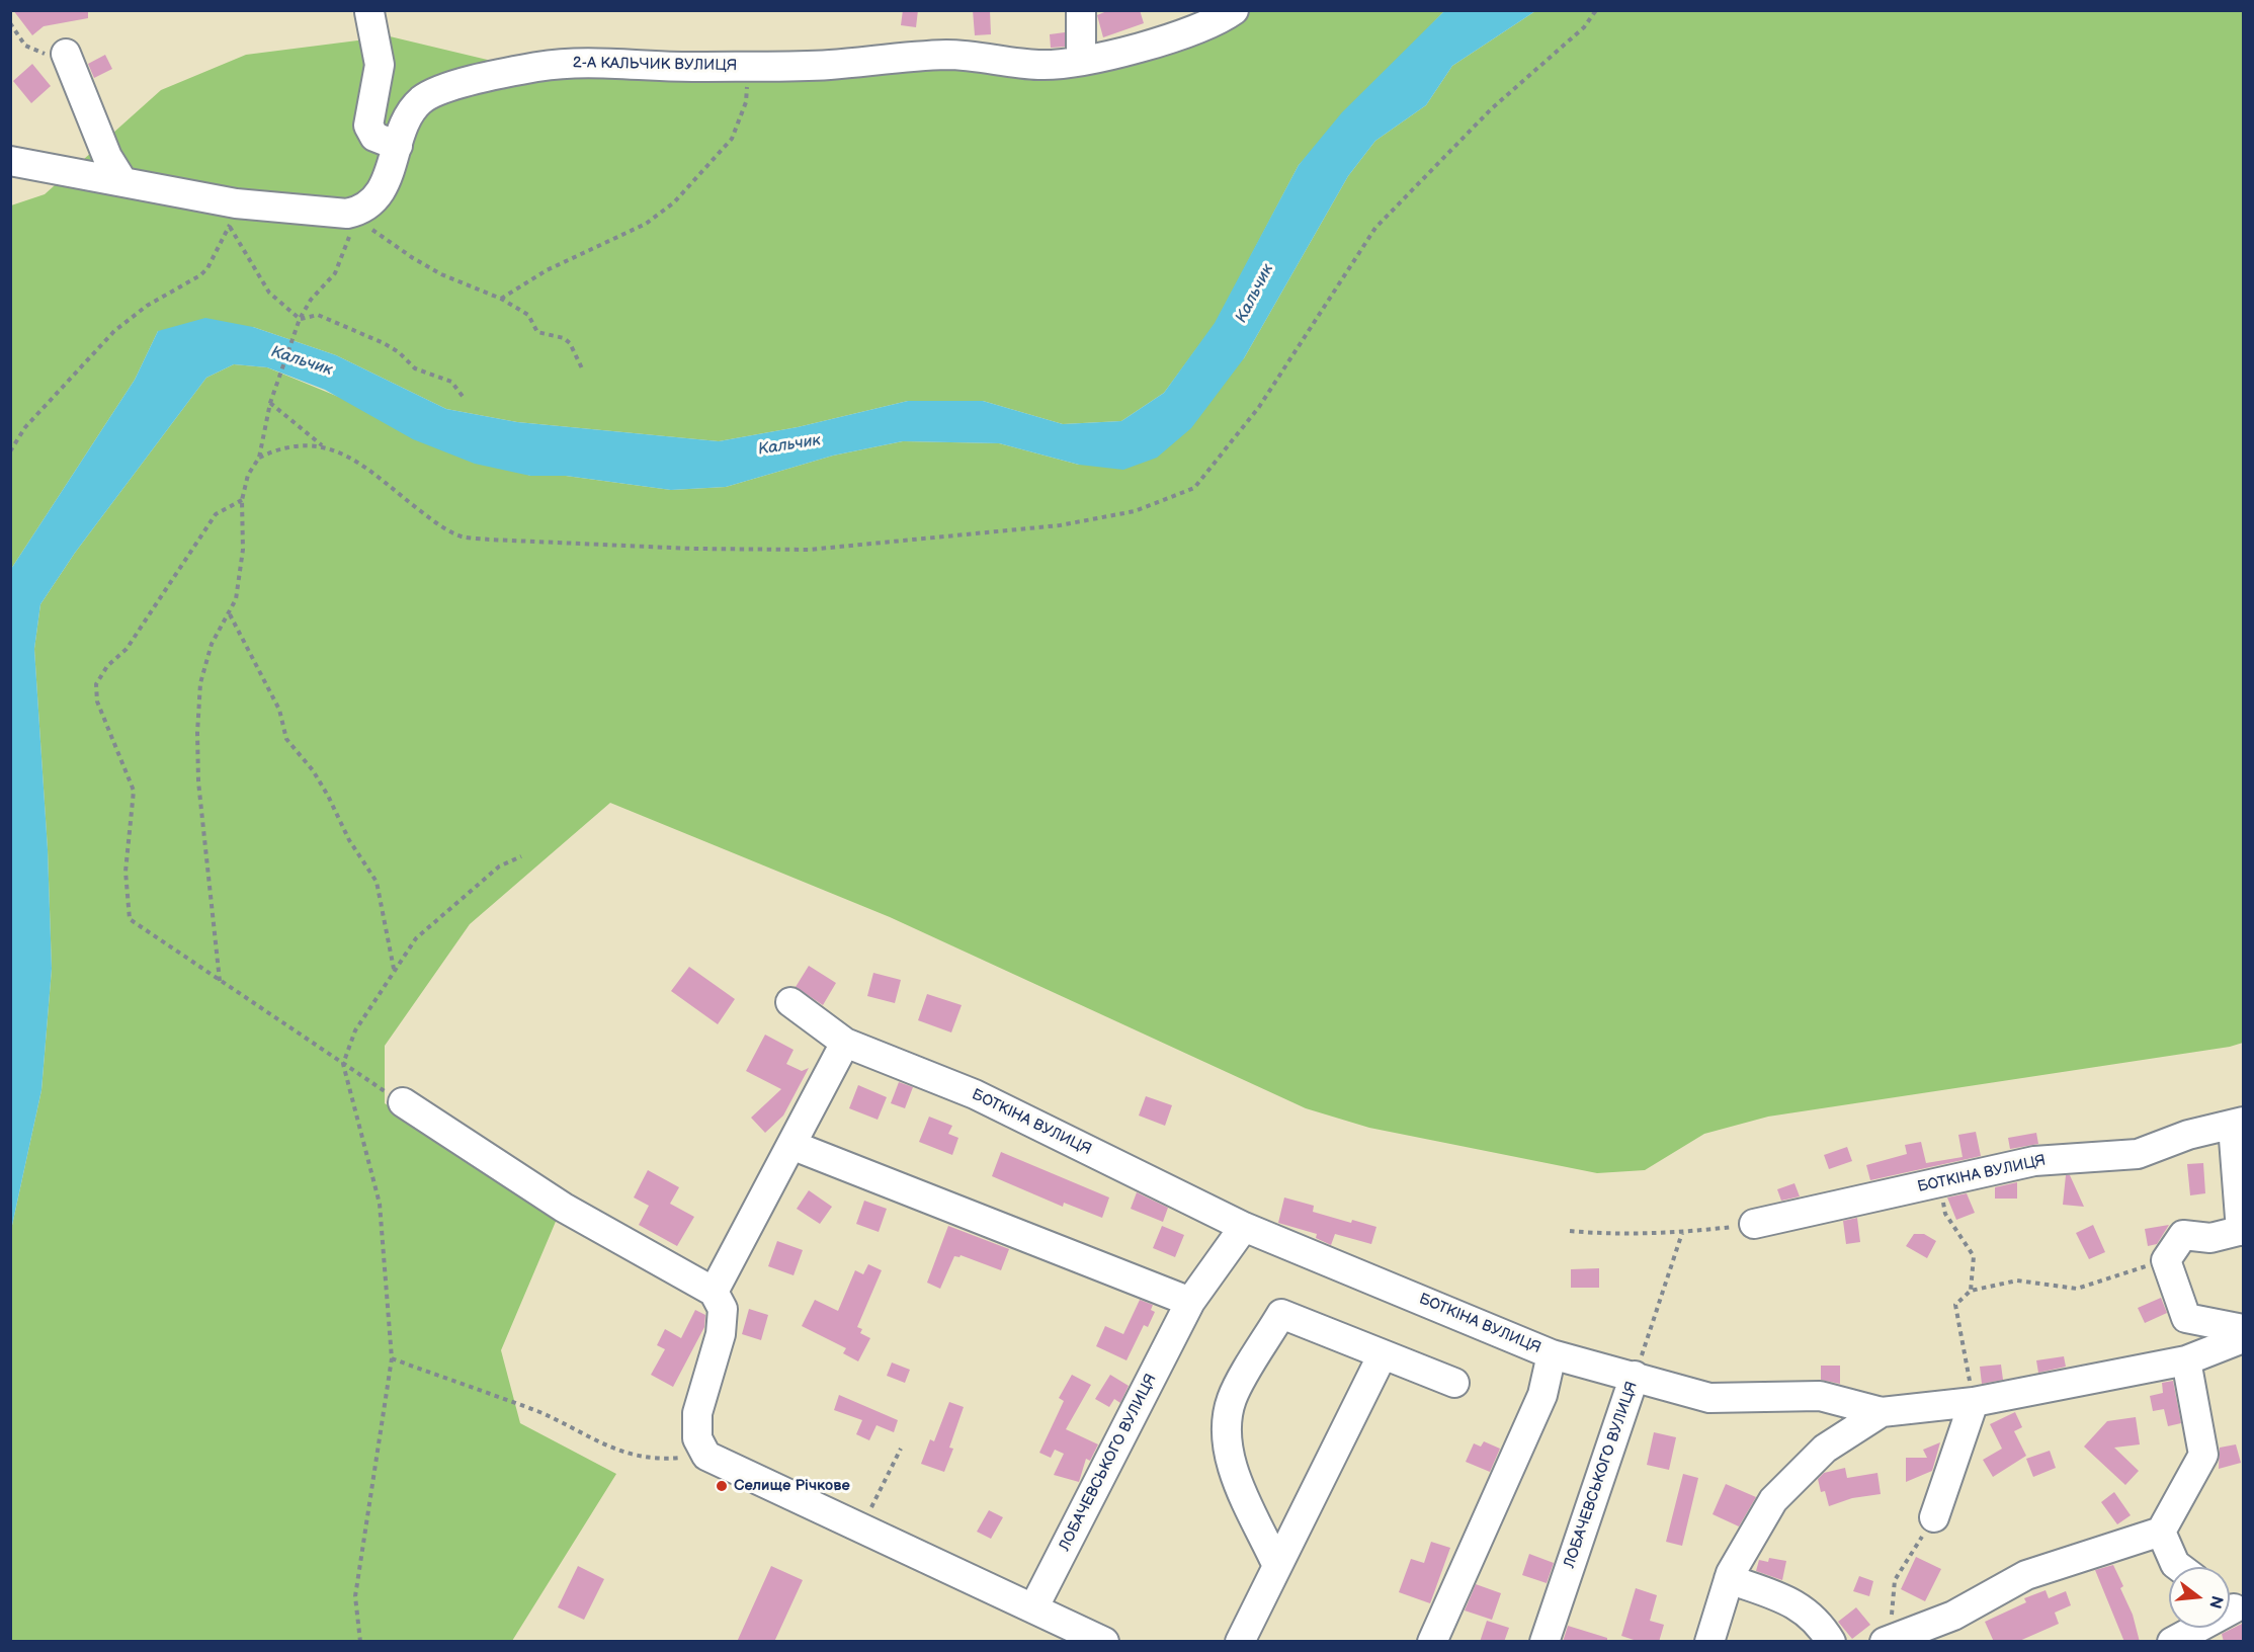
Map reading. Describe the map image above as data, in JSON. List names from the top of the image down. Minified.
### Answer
{"streets":{"street":["2-А КАЛЬЧИК ВУЛИЦЯ","БОТКІНА ВУЛИЦЯ","ЛОБАЧЕВСЬКОГО ВУЛИЦЯ"]},"crossings":[["БОТКІНА ВУЛИЦЯ","ЛОБАЧЕВСЬКОГО ВУЛИЦЯ"]],"water":["Кальчик"],"places":["Селище Річкове"],"north":"right"}
